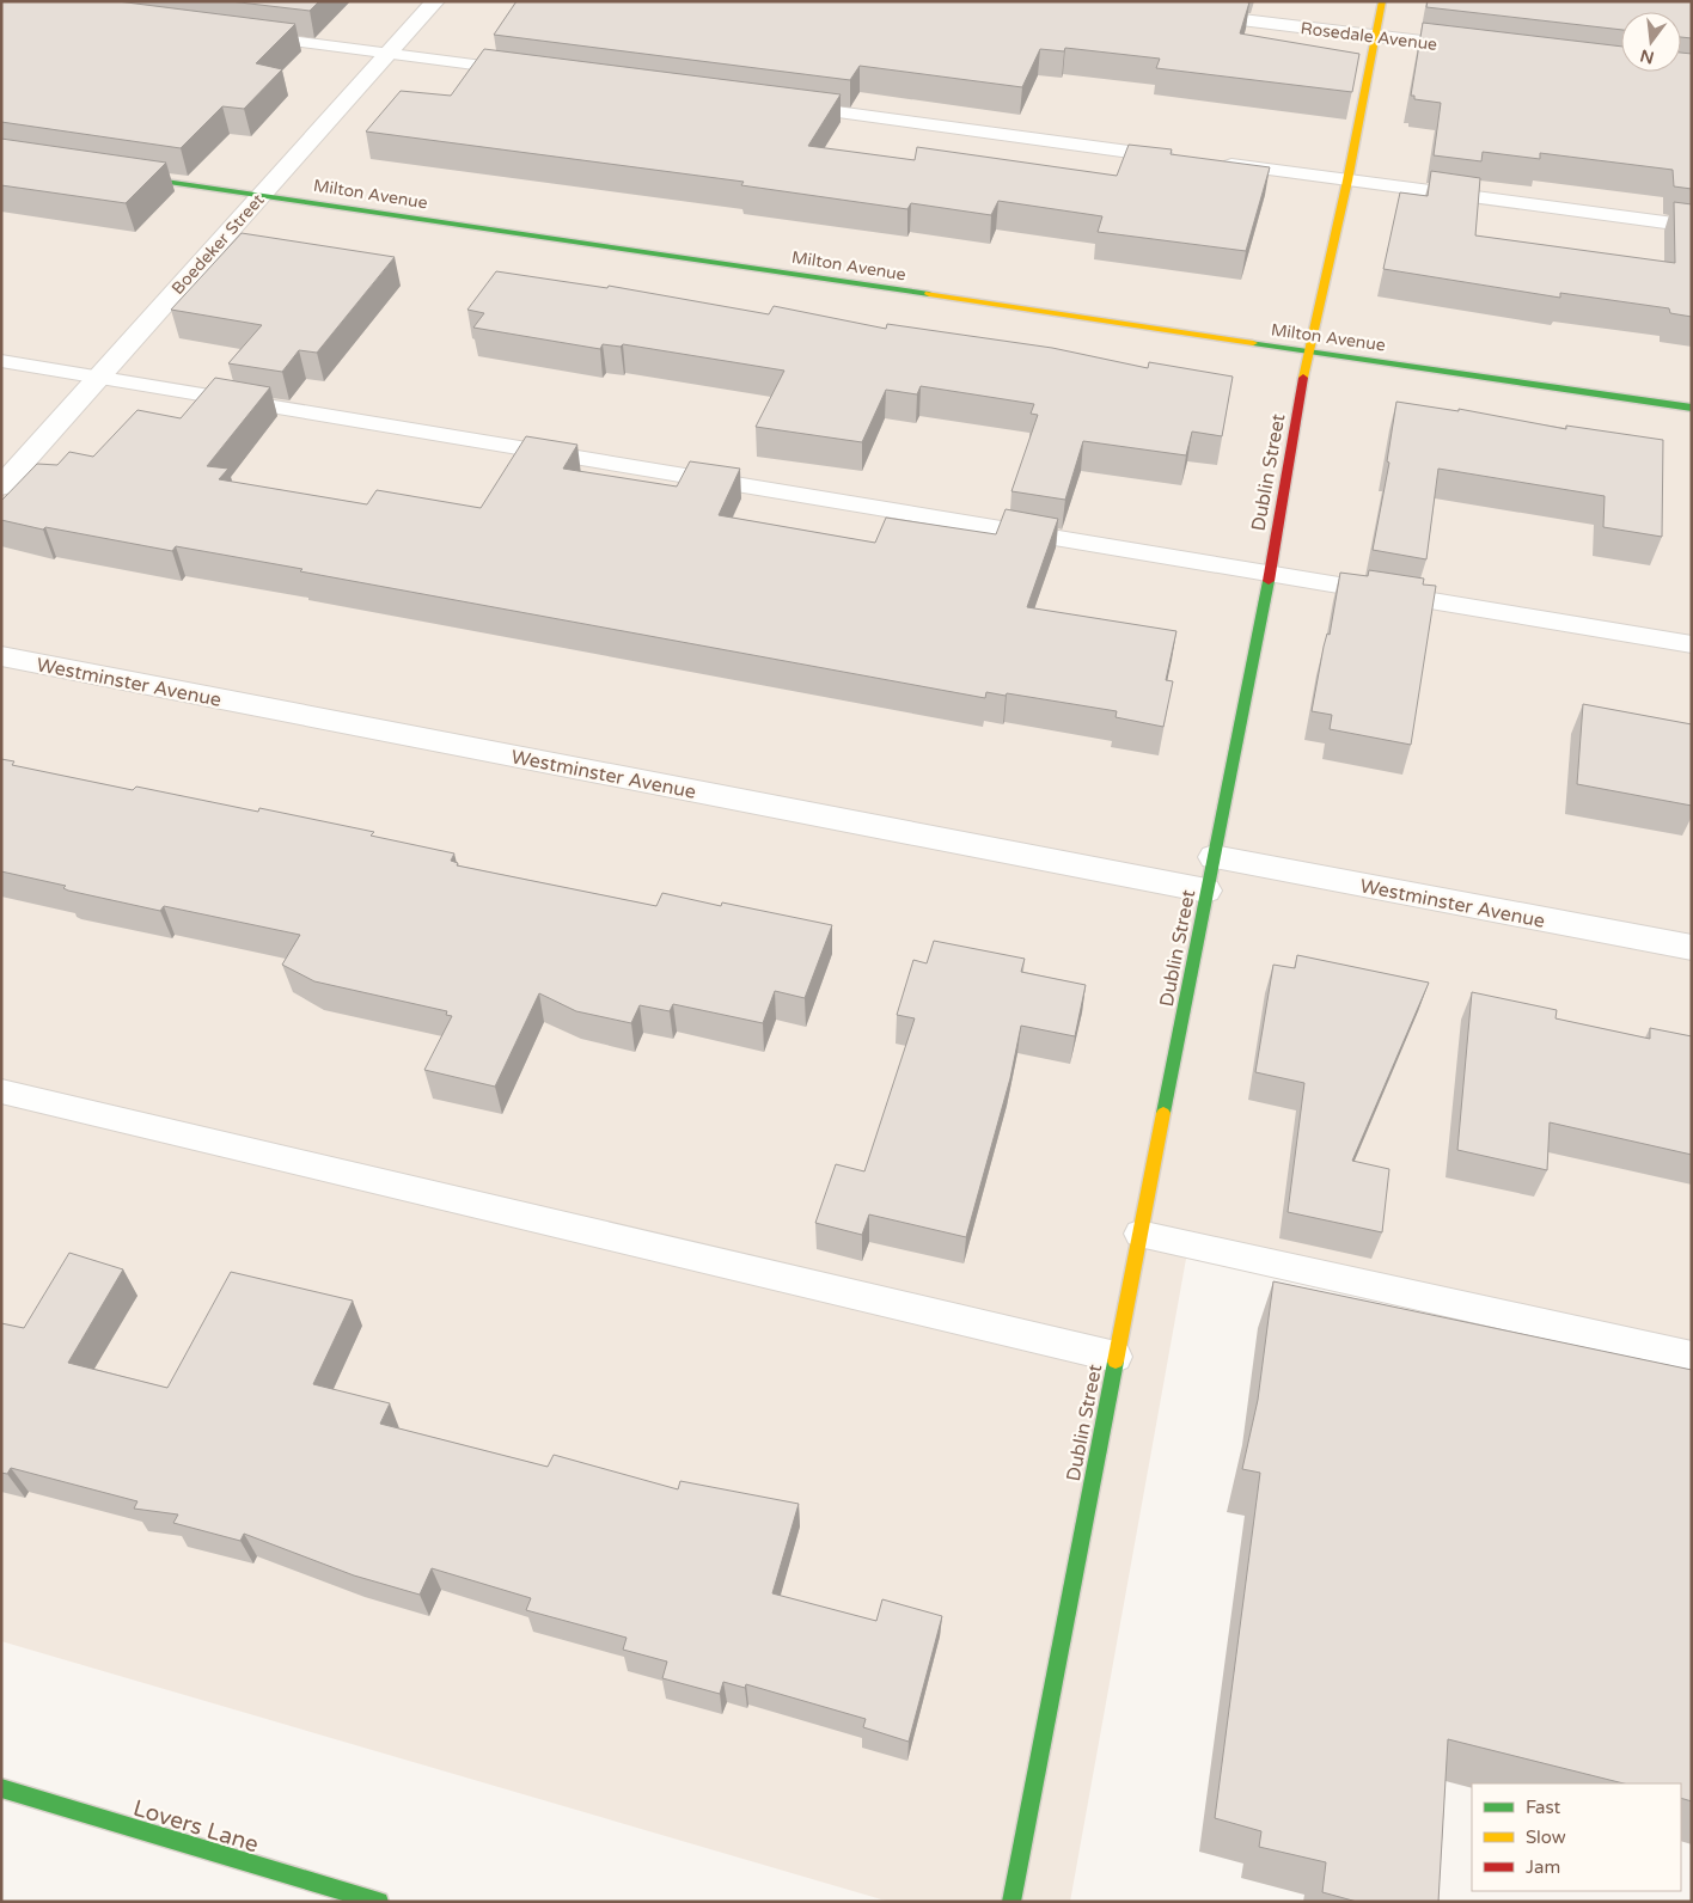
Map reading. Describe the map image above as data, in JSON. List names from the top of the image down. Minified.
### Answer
{"streets":{"street":["Rosedale Avenue","Milton Avenue","Boedeker Street","Dublin Street","Westminster Avenue","Lovers Lane"]},"crossings":[["Rosedale Avenue","Dublin Street"],["Milton Avenue","Boedeker Street"],["Milton Avenue","Dublin Street"],["Dublin Street","Westminster Avenue"]],"legend":["Fast","Slow","Jam"],"north":"bottom"}
